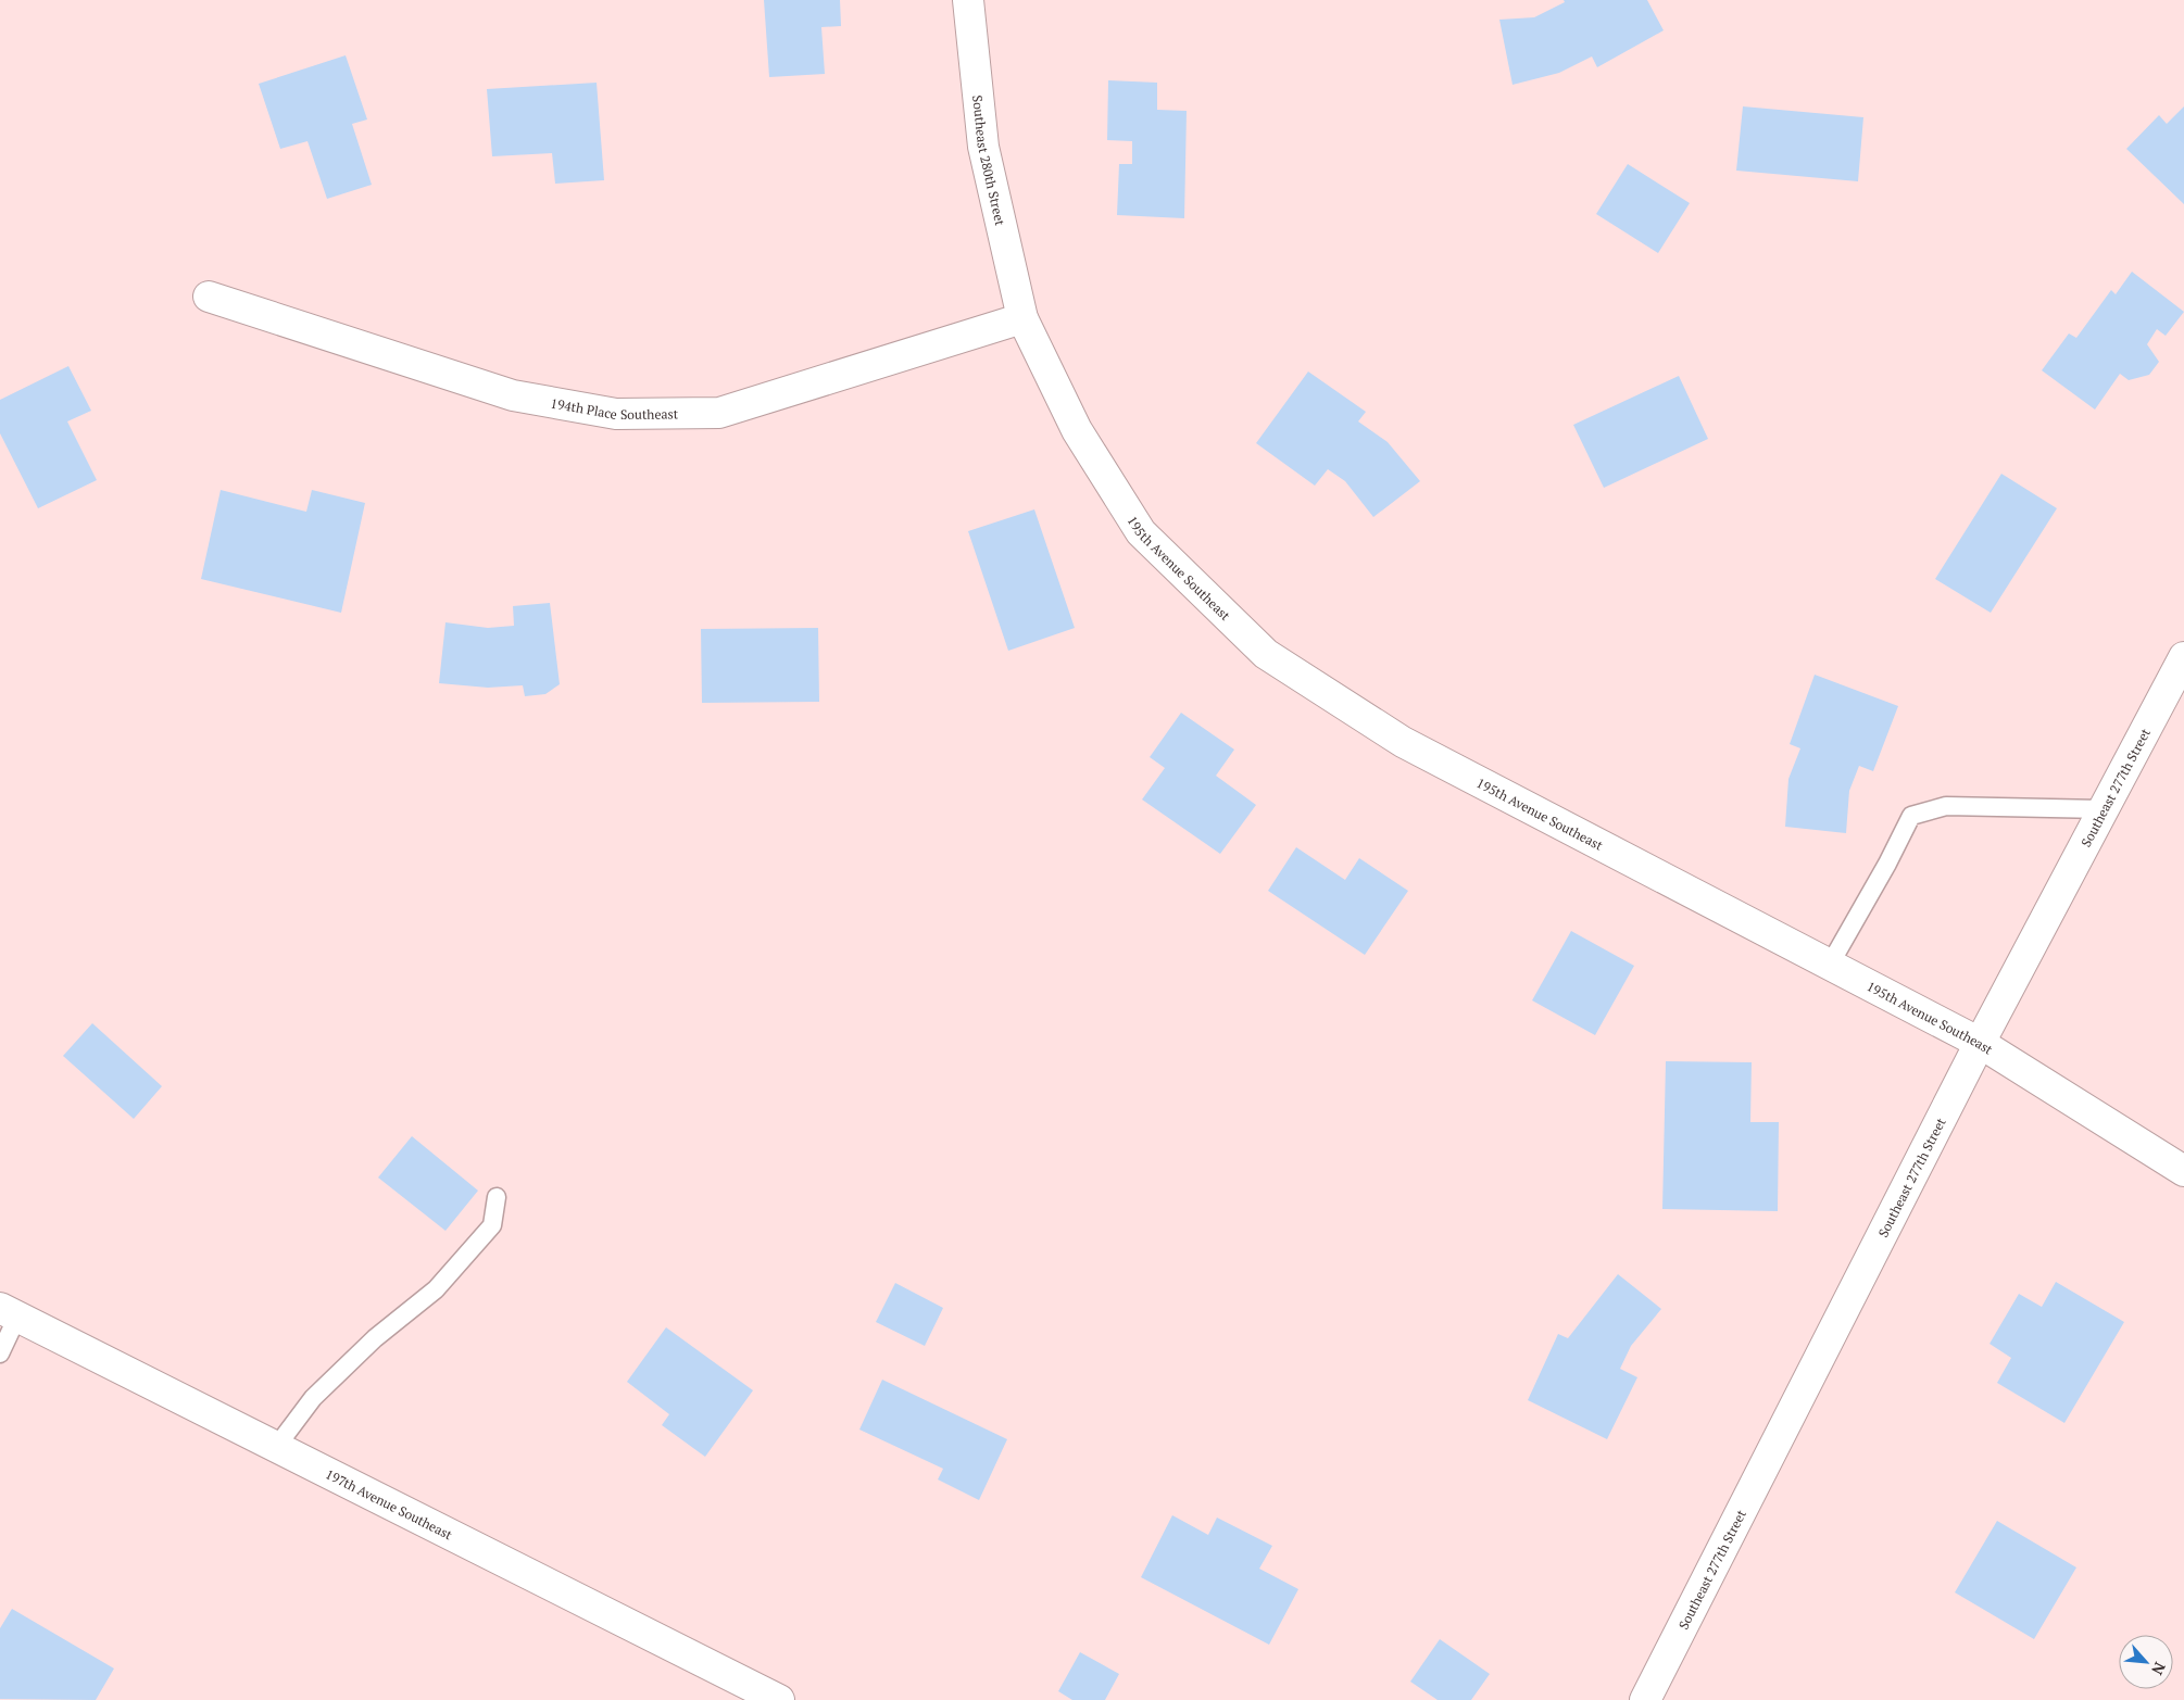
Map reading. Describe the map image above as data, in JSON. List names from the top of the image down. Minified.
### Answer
{"streets":{"street":["Southeast 280th Street","194th Place Southeast","195th Avenue Southeast","Southeast 277th Street","197th Avenue Southeast"]},"crossings":[["Southeast 280th Street","194th Place Southeast"],["Southeast 280th Street","195th Avenue Southeast"],["194th Place Southeast","195th Avenue Southeast"],["195th Avenue Southeast","Southeast 277th Street"]],"north":"bottom right"}
